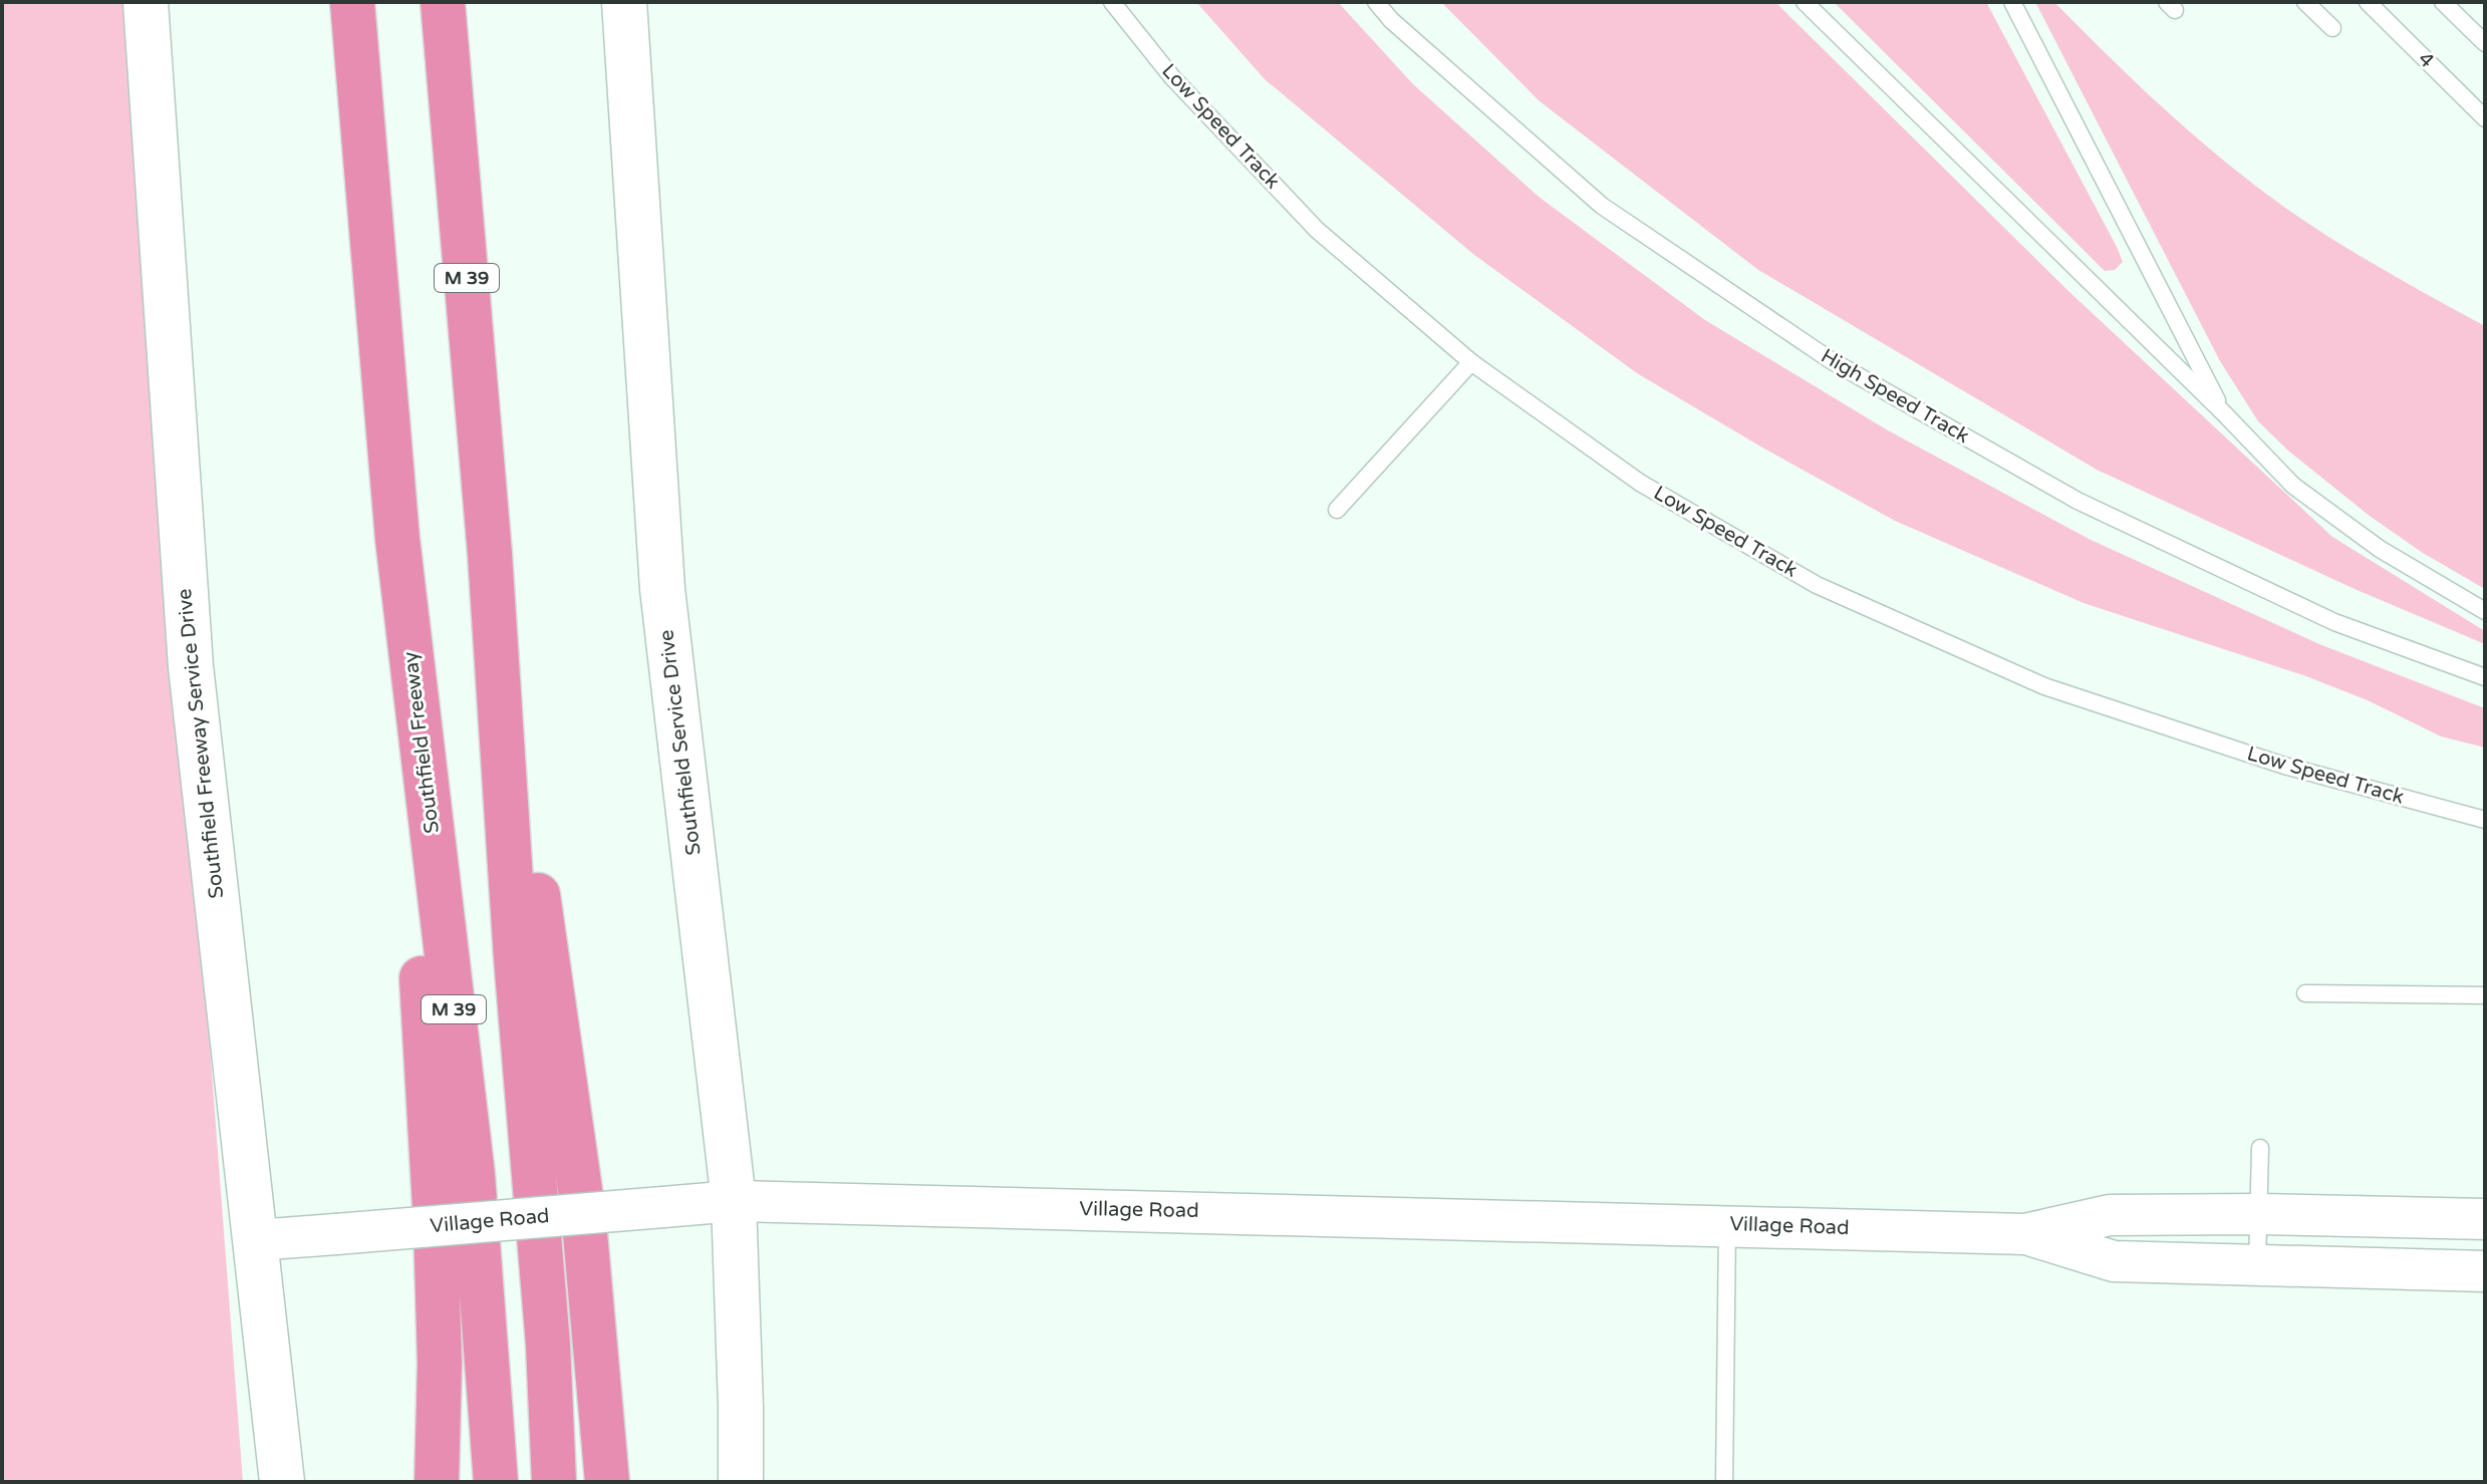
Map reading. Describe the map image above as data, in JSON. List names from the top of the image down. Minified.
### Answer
{"streets":{"highway":["M 39","Southfield Freeway"],"main road":["Southfield Service Drive","Southfield Freeway Service Drive"],"street":["Village Road"],"lane":["4","Low Speed Track","High Speed Track"]},"crossings":[["Southfield Service Drive","Village Road"],["Southfield Freeway Service Drive","Village Road"]]}
